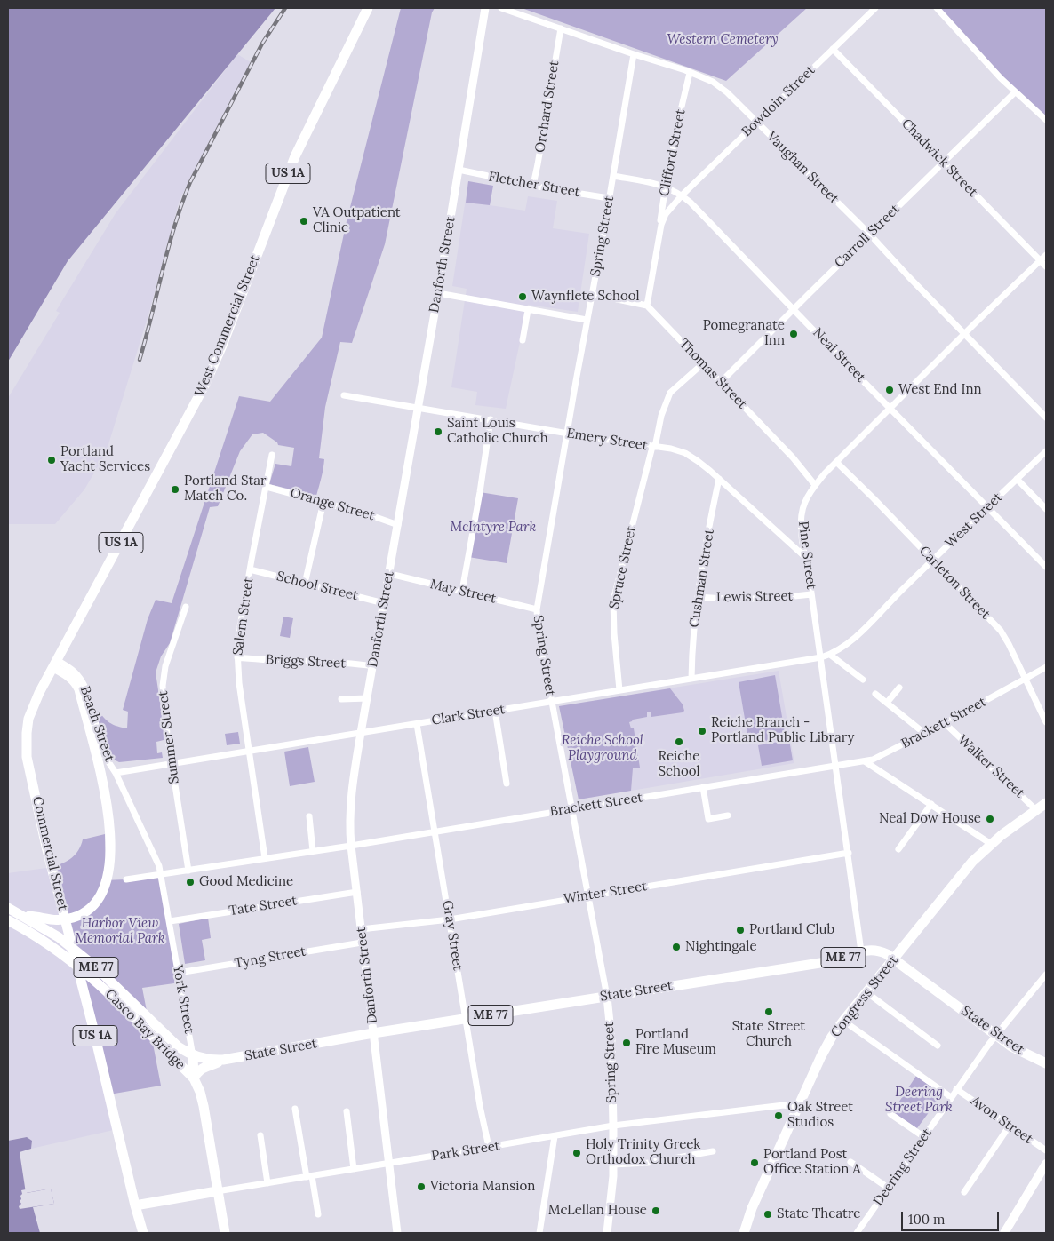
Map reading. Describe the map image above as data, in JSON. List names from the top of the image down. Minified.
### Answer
{"streets":{"main road":["US 1A","West Commercial Street","Commercial Street","ME 77","State Street","Congress Street","York Street","Casco Bay Bridge","Park Street"],"street":["Bowdoin Street","Orchard Street","Clifford Street","Chadwick Street","Vaughan Street","Fletcher Street","Spring Street","Carroll Street","Danforth Street","Neal Street","Thomas Street","Emery Street","Orange Street","West Street","Pine Street","Spruce Street","Cushman Street","Carleton Street","School Street","May Street","Lewis Street","Salem Street","Briggs Street","Clark Street","Brackett Street","Beach Street","Summer Street","Walker Street","Winter Street","Tate Street","Gray Street","Tyng Street","Avon Street","Deering Street"]},"crossings":[["Bowdoin Street","Clifford Street"],["Bowdoin Street","Chadwick Street"],["Bowdoin Street","Vaughan Street"],["Bowdoin Street","Neal Street"],["Orchard Street","Vaughan Street"],["Orchard Street","Fletcher Street"],["Clifford Street","Vaughan Street"],["Clifford Street","Neal Street"],["Clifford Street","Thomas Street"],["Chadwick Street","Carroll Street"],["Chadwick Street","Pine Street"],["Vaughan Street","Spring Street"],["Vaughan Street","Carroll Street"],["Vaughan Street","Pine Street"],["Fletcher Street","Spring Street"],["Fletcher Street","Danforth Street"],["Spring Street","Neal Street"],["Spring Street","Emery Street"],["Spring Street","May Street"],["Spring Street","Clark Street"],["Spring Street","Brackett Street"],["Spring Street","Winter Street"],["Spring Street","State Street"],["Spring Street","Park Street"],["Carroll Street","Neal Street"],["Carroll Street","Thomas Street"],["Danforth Street","Emery Street"],["Danforth Street","Orange Street"],["Danforth Street","School Street"],["Danforth Street","May Street"],["Danforth Street","Briggs Street"],["Danforth Street","Clark Street"],["Danforth Street","Brackett Street"],["Danforth Street","Winter Street"],["Danforth Street","Tate Street"],["Danforth Street","Tyng Street"],["Danforth Street","State Street"],["Danforth Street","Park Street"],["West Commercial Street","Beach Street"],["West Commercial Street","Commercial Street"],["Neal Street","West Street"],["Neal Street","Pine Street"],["Thomas Street","Pine Street"],["Thomas Street","Spruce Street"],["Emery Street","Pine Street"],["Emery Street","Spruce Street"],["Emery Street","Cushman Street"],["Orange Street","Salem Street"],["West Street","Pine Street"],["West Street","Carleton Street"],["West Street","Clark Street"],["Pine Street","Carleton Street"],["Pine Street","Lewis Street"],["Pine Street","Clark Street"],["Pine Street","Brackett Street"],["Pine Street","Winter Street"],["Pine Street","State Street"],["Spruce Street","Clark Street"],["Cushman Street","Lewis Street"],["Cushman Street","Clark Street"],["Carleton Street","Brackett Street"],["School Street","Salem Street"],["Salem Street","Briggs Street"],["Salem Street","Clark Street"],["Salem Street","Brackett Street"],["Clark Street","Beach Street"],["Clark Street","Summer Street"],["Clark Street","Gray Street"],["Clark Street","York Street"],["Brackett Street","Summer Street"],["Brackett Street","Walker Street"],["Brackett Street","Gray Street"],["Brackett Street","York Street"],["Beach Street","York Street"],["Walker Street","Congress Street"],["Commercial Street","Park Street"],["Winter Street","Gray Street"],["Tate Street","York Street"],["Gray Street","State Street"],["Gray Street","Park Street"],["Tyng Street","York Street"],["State Street","Congress Street"],["State Street","York Street"],["State Street","Casco Bay Bridge"],["State Street","Deering Street"],["Congress Street","Avon Street"],["Congress Street","Park Street"],["York Street","Casco Bay Bridge"],["York Street","Park Street"],["Avon Street","Deering Street"]],"parks":["Western Cemetery","McIntyre Park","Reiche School Playground","Harbor View Memorial Park","Deering Street Park"],"places":["VA Outpatient Clinic","Waynflete School","Pomegranate Inn","West End Inn","Saint Louis Catholic Church","Portland Yacht Services","Portland Star Match Co.","Reiche Branch - Portland Public Library","Reiche School","Neal Dow House","Good Medicine","Portland Club","Nightingale","State Street Church","Portland Fire Museum","Oak Street Studios","Holy Trinity Greek Orthodox Church","Portland Post Office Station A","Victoria Mansion","McLellan House","State Theatre"],"scale_bar":"100 m"}
